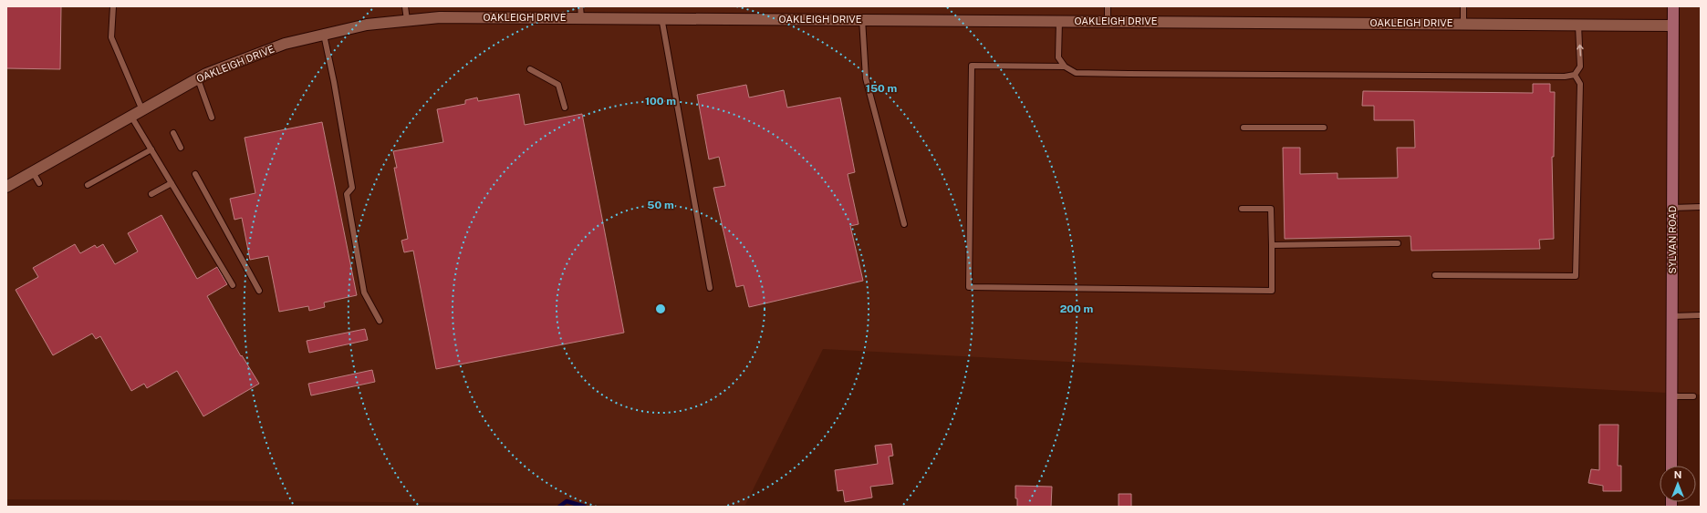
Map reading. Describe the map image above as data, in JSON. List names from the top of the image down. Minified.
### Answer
{"streets":{"main road":["SYLVAN ROAD"],"street":["OAKLEIGH DRIVE"]},"crossings":[["OAKLEIGH DRIVE","SYLVAN ROAD"]],"north":"top","rings":["150 m","100 m","50 m","200 m"]}
